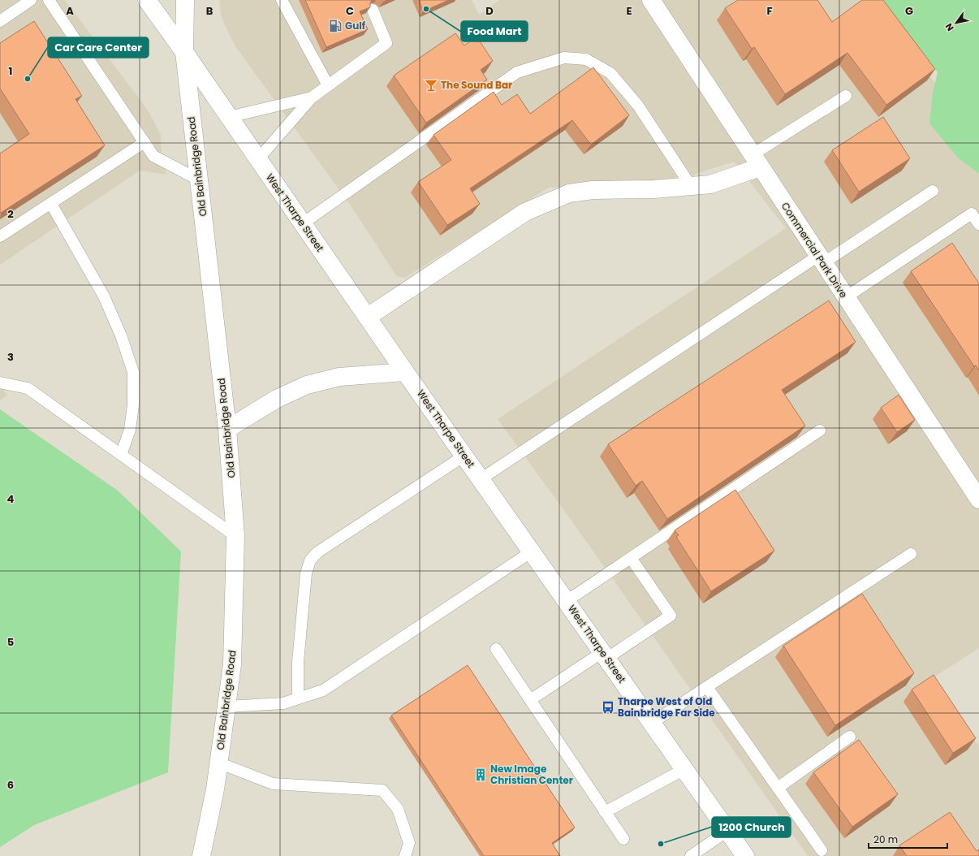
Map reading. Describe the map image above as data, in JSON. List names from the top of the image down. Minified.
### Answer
{"streets":{"main road":["Old Bainbridge Road","West Tharpe Street","Commercial Park Drive"]},"crossings":[["Old Bainbridge Road","West Tharpe Street"]],"places":{"other":["Food Mart","Car Care Center","1200 Church"],"fuel station":["Gulf"],"bar":["The Sound Bar"],"bus stop":["Tharpe West of Old Bainbridge Far Side"],"building":["New Image Christian Center"]},"scale_bar":"20 m","north":"bottom left","grid":{"columns":["A","B","C","D","E","F","G"],"rows":["1","2","3","4","5","6"]}}
